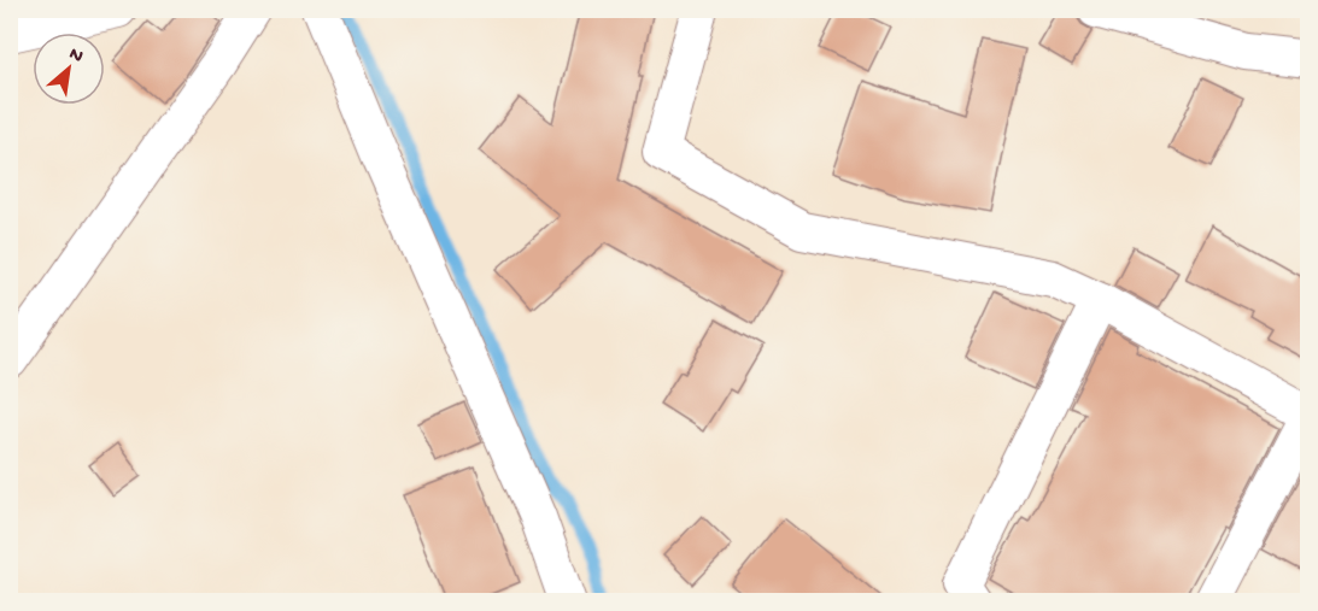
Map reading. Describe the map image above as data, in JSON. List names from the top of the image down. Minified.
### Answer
{"north":"top right"}
